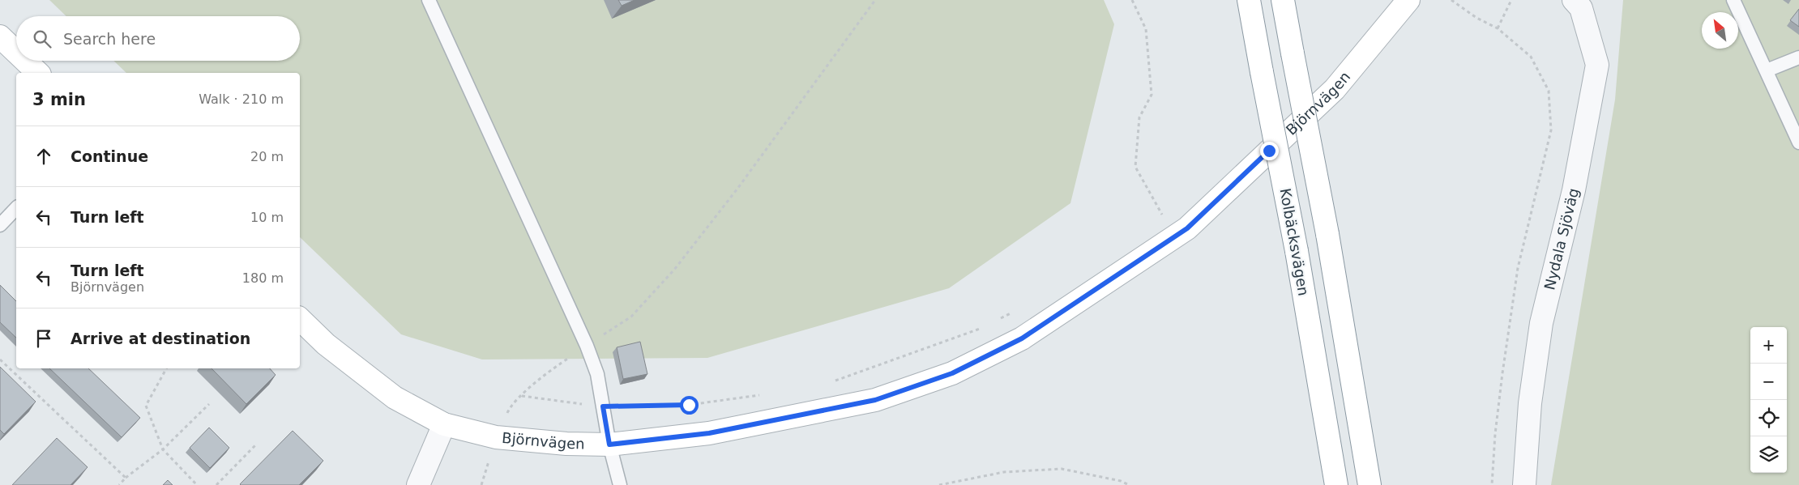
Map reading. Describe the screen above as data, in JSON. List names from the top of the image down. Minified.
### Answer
{"streets":{"main road":["Björnvägen","Kolbäcksvägen"],"street":["Nydala Sjöväg"]},"north":"top left","page":{"search":"Search here","heading":["3 min","Walk · 210 m"],"list":[["Continue","20 m"],["Turn left","10 m"],["Turn left","Björnvägen","180 m"],"Arrive at destination"],"map_buttons":["+","−"]}}
